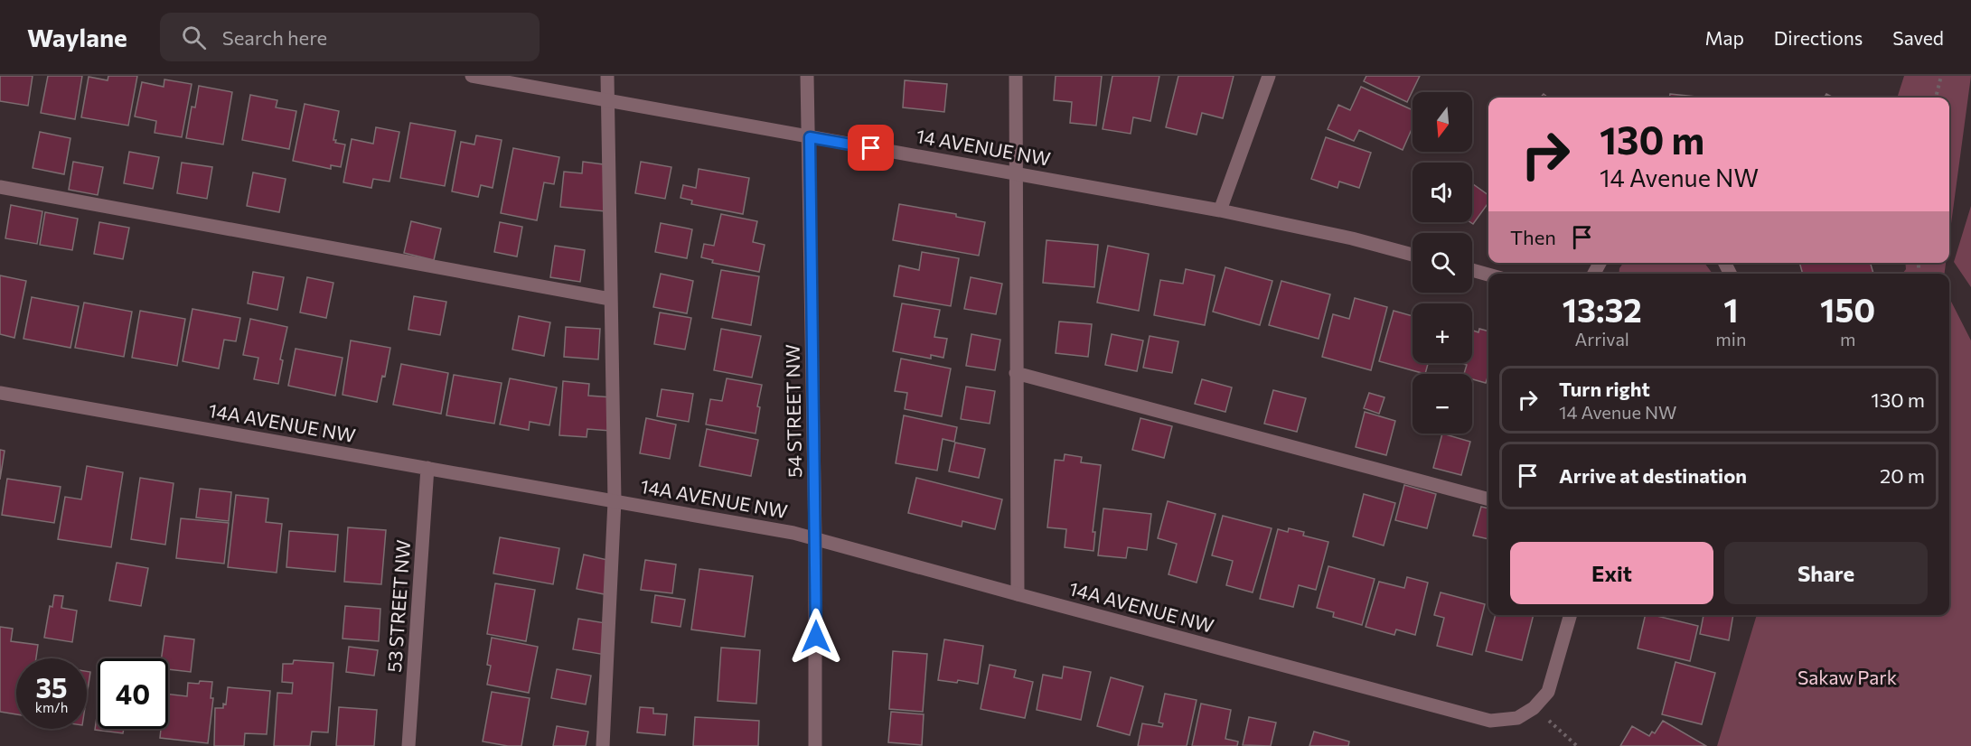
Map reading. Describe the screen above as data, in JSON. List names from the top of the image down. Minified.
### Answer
{"streets":{"street":["14 AVENUE NW","54 STREET NW","14A AVENUE NW","53 STREET NW"]},"crossings":[["14 AVENUE NW","54 STREET NW"],["54 STREET NW","14A AVENUE NW"],["14A AVENUE NW","53 STREET NW"]],"parks":["Sakaw Park"],"north":"bottom","page":{"header":"Waylane","search":"Search here","nav":["Map","Directions","Saved"],"map_buttons":["+","−"],"turn":["130 m","14 Avenue NW"],"then":"Then","eta":["13:32","Arrival","1","min","150","m"],"list":[{"name":"Turn right","note":"14 Avenue NW","value":"130 m"},{"name":"Arrive at destination","value":"20 m"}],"buttons":["Exit","Share"],"speed":"35 km/h","limit":"40"}}
